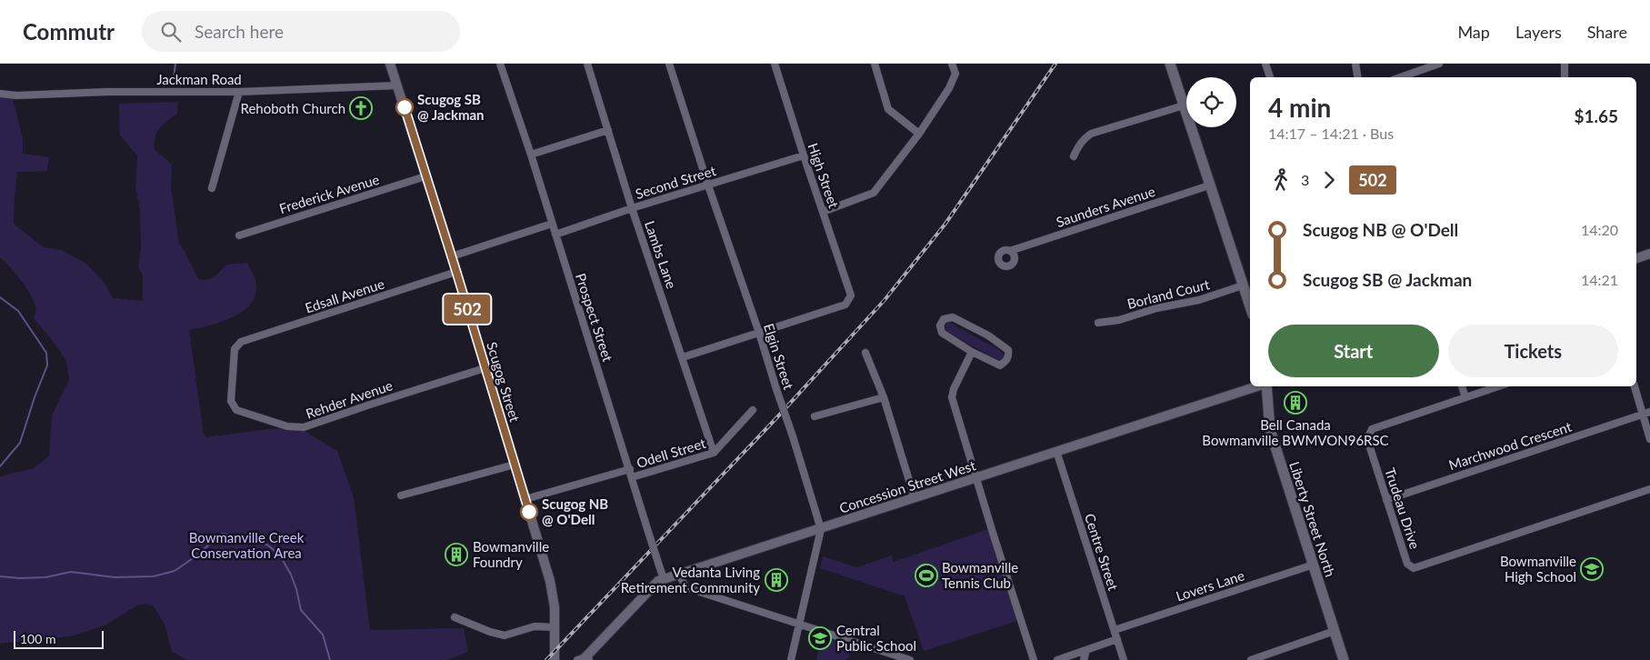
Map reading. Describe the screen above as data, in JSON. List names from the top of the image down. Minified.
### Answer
{"streets":{"main road":["Liberty Street North"],"street":["Jackman Road","High Street","Second Street","Frederick Avenue","Saunders Avenue","Lambs Lane","Borland Court","Edsall Avenue","Prospect Street","Elgin Street","Scugog Street","Rehder Avenue","Marchwood Crescent","Odell Street","Concession Street West","Trudeau Drive","Centre Street","Lovers Lane"]},"crossings":[["Jackman Road","Scugog Street"],["High Street","Second Street"],["High Street","Elgin Street"],["Second Street","Lambs Lane"],["Second Street","Prospect Street"],["Second Street","Elgin Street"],["Frederick Avenue","Scugog Street"],["Lambs Lane","Odell Street"],["Edsall Avenue","Scugog Street"],["Edsall Avenue","Rehder Avenue"],["Prospect Street","Odell Street"],["Prospect Street","Concession Street West"],["Elgin Street","Concession Street West"],["Scugog Street","Rehder Avenue"],["Scugog Street","Odell Street"],["Marchwood Crescent","Trudeau Drive"],["Concession Street West","Centre Street"],["Liberty Street North","Lovers Lane"],["Centre Street","Lovers Lane"]],"parks":["Bowmanville Creek Conservation Area"],"places":{"other":["Scugog SB @ Jackman","Scugog NB @ O'Dell"],"church":["Rehoboth Church"],"building":["Bell Canada Bowmanville BWMVON96RSC","Bowmanville Foundry","Vedanta Living Retirement Community"],"school or university":["Bowmanville High School","Central Public School"],"sports":["Bowmanville Tennis Club"]},"lines":["bus line 502"],"scale_bar":"100 m","page":{"header":"Commutr","search":"Search here","nav":["Map","Layers","Share"],"on_map":"502","heading":["4 min","14:17 – 14:21 · Bus","$1.65"],"legs":["3","502"],"list":[{"name":"Scugog NB @ O'Dell","value":"14:20"},{"name":"Scugog SB @ Jackman","value":"14:21"}],"buttons":["Start","Tickets"],"scale":"100 m"}}
